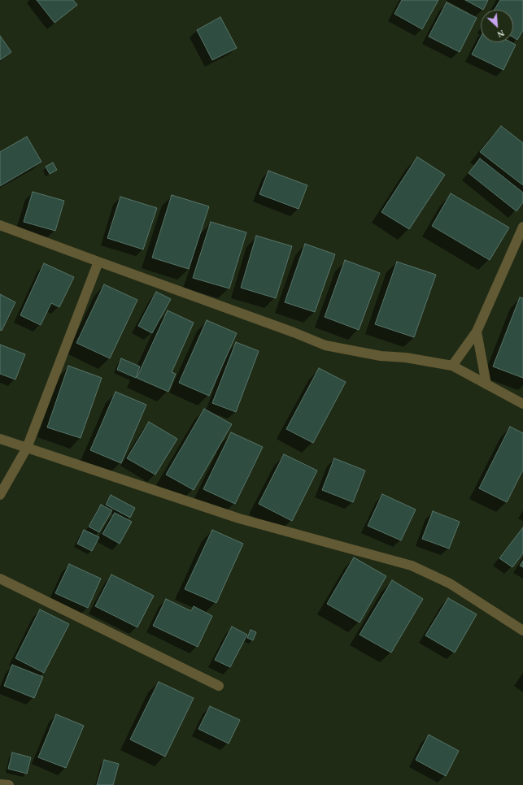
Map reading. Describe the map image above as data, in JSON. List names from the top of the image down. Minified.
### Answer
{"north":"bottom right"}
